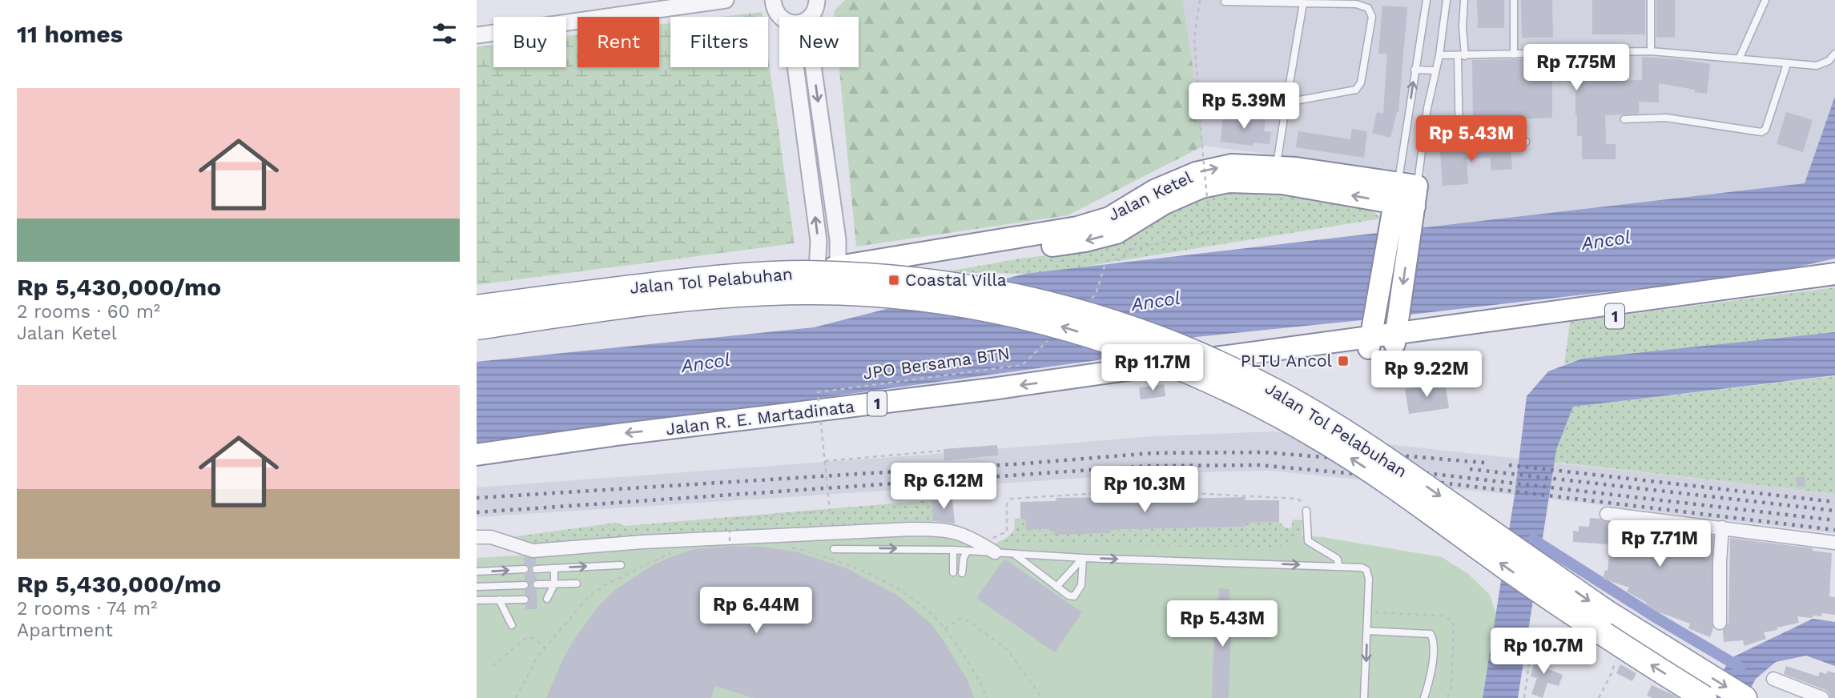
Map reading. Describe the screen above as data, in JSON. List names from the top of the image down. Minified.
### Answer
{"streets":{"highway":["Jalan Ketel","Jalan Tol Pelabuhan","1","Jalan R. E. Martadinata"],"path":["JPO Bersama BTN"]},"water":["Ancol"],"places":{"transit":["Coastal Villa","PLTU Ancol"]},"page":{"heading":"11 homes","chip":["Buy","Rent","Filters","New"],"price":["Rp 7.75M","Rp 5.39M","Rp 5.43M","Rp 11.7M","Rp 9.22M","Rp 6.12M","Rp 10.3M","Rp 7.71M","Rp 6.44M","Rp 5.43M","Rp 10.7M"],"list":[{"name":"Rp 5,430,000/mo","note":"2 rooms · 60 m² · Jalan Ketel"},{"name":"Rp 5,430,000/mo","note":"2 rooms · 74 m² · Apartment"}]}}
